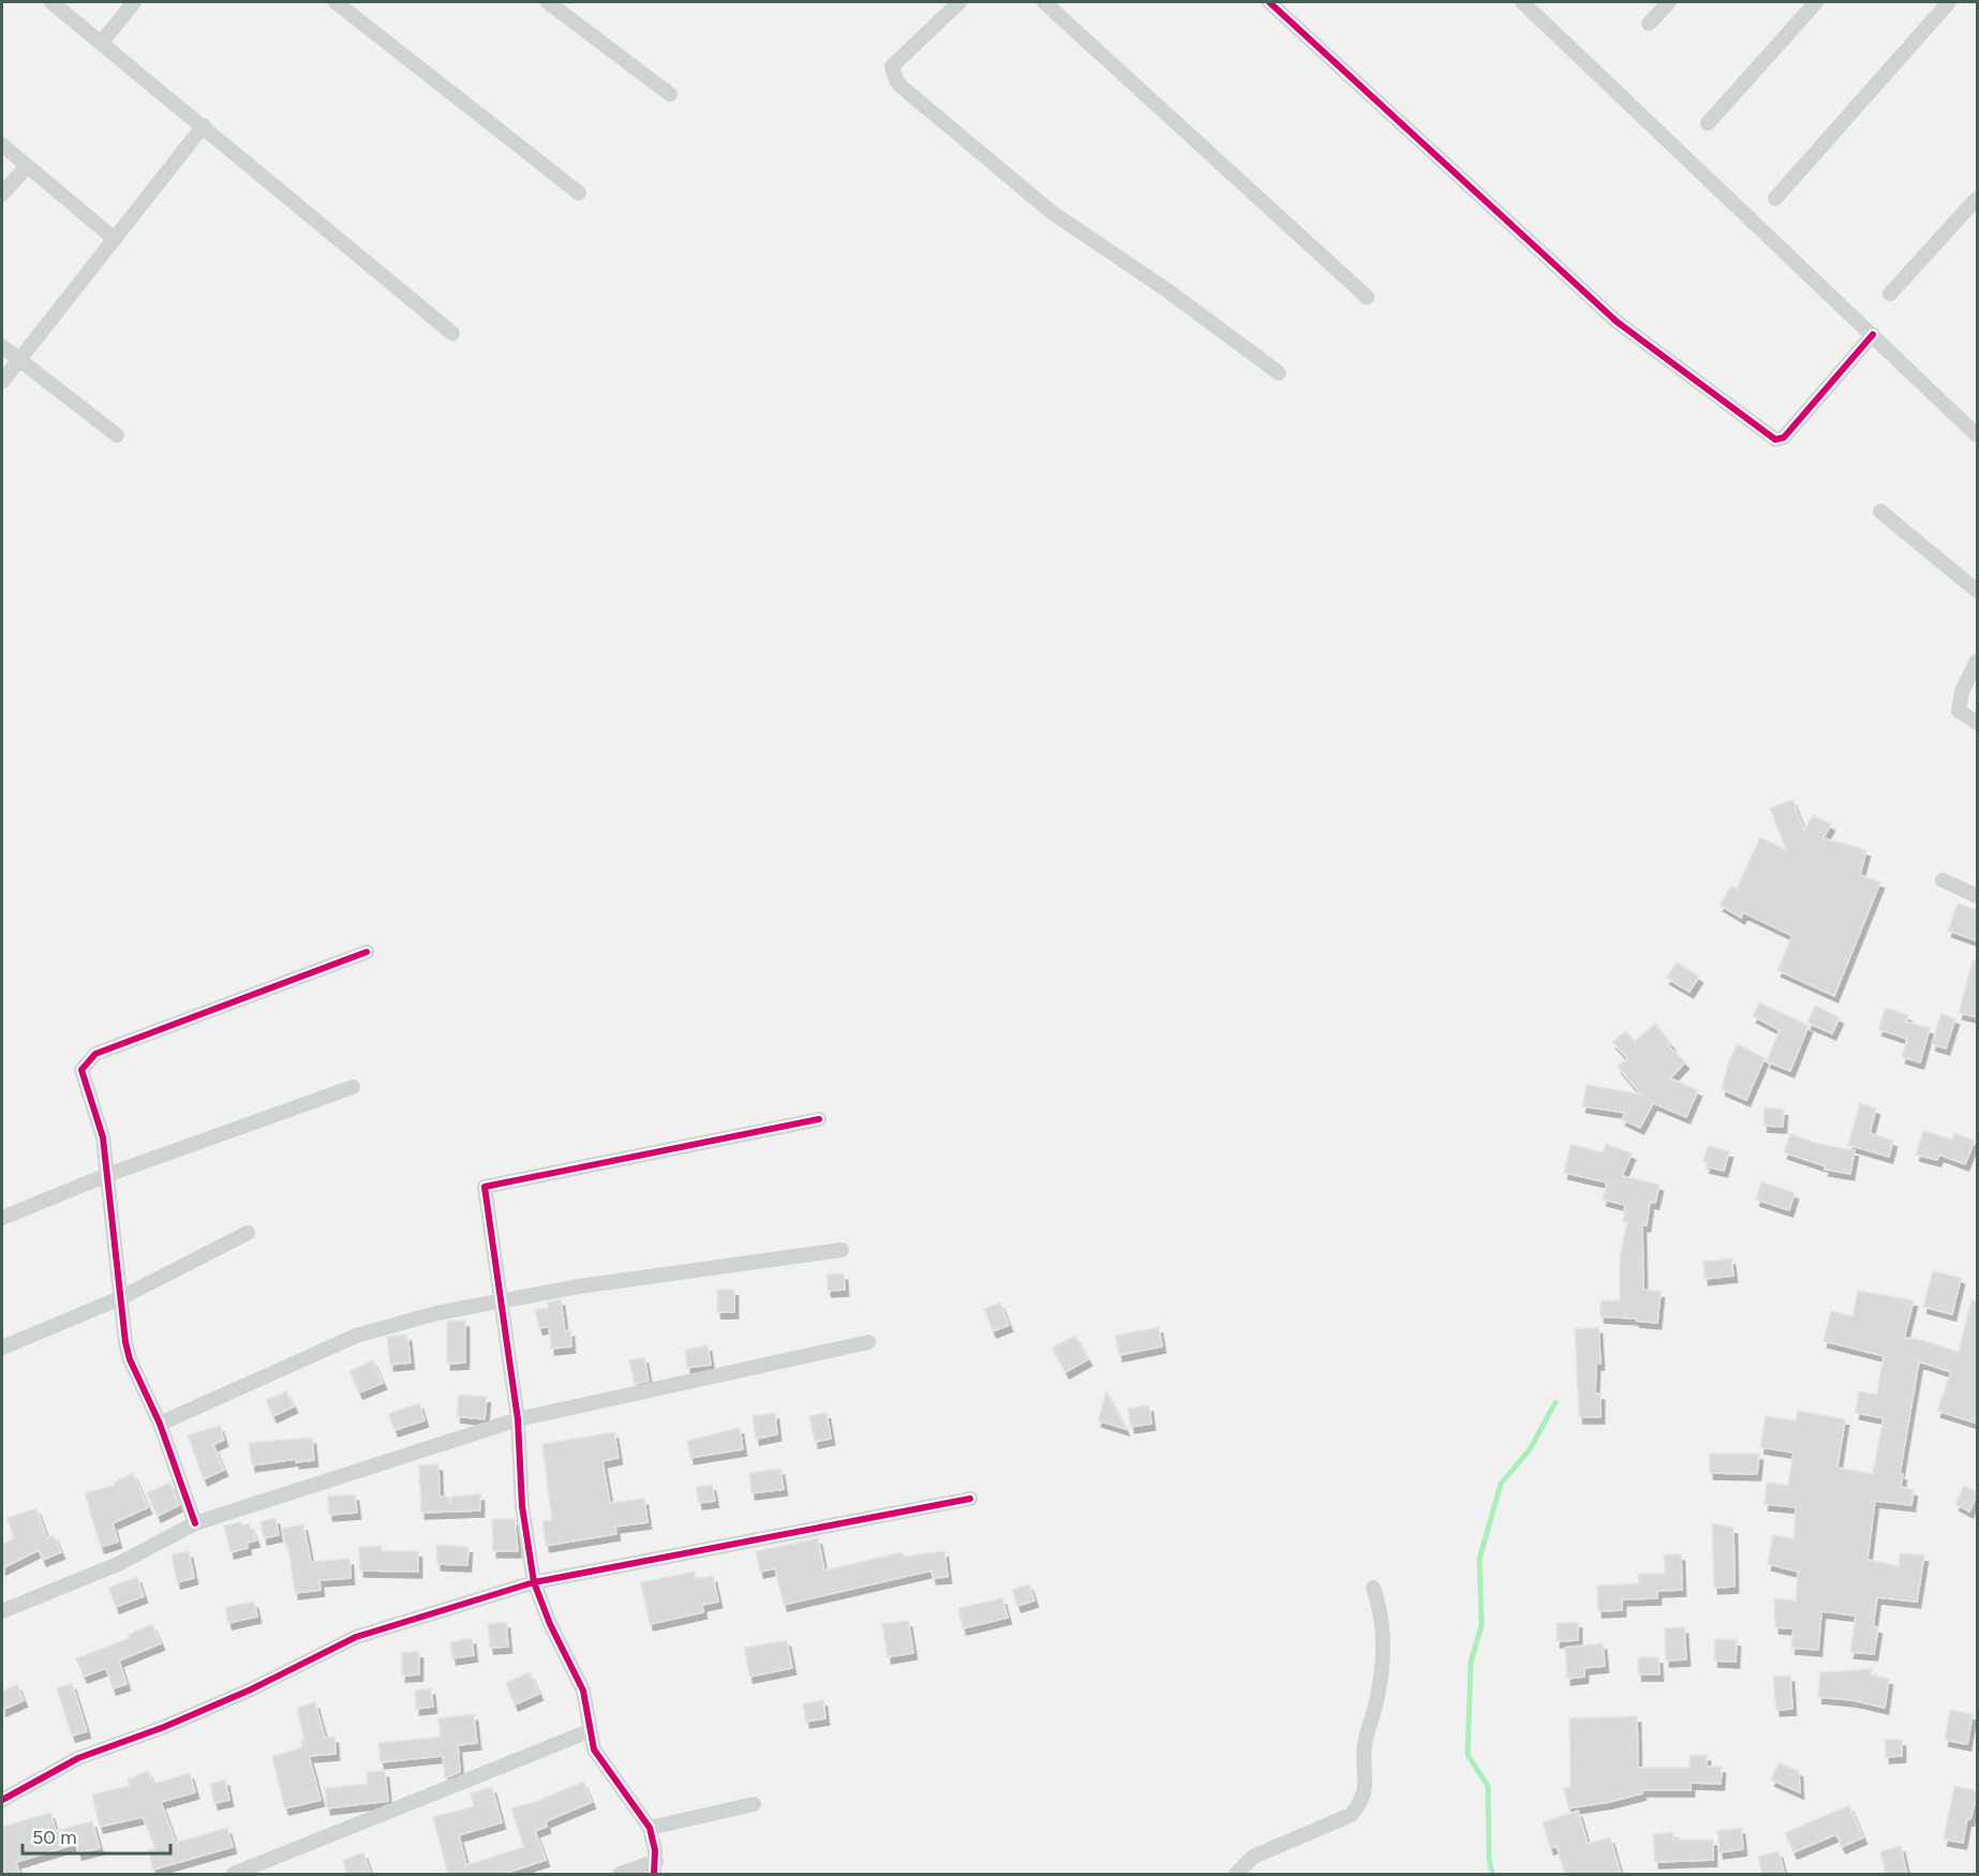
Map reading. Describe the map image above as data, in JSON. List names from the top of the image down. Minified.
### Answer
{"scale_bar":"50 m"}
